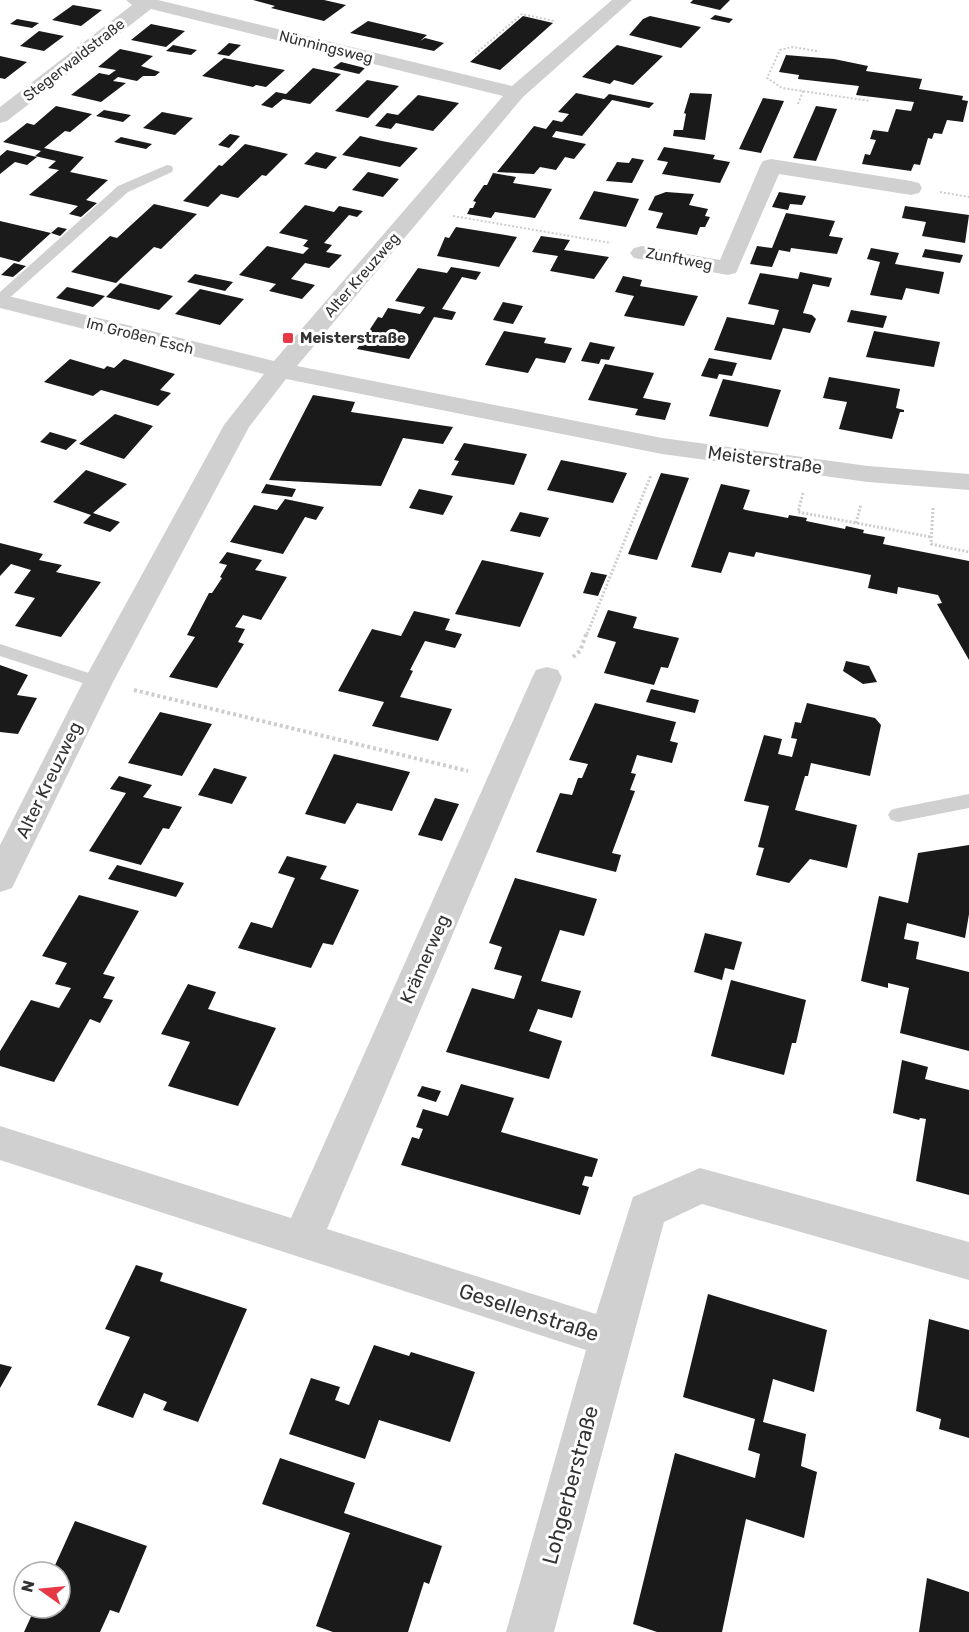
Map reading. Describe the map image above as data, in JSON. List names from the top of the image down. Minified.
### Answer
{"streets":{"street":["Nünningsweg","Stegerwaldstraße","Zunftweg","Alter Kreuzweg","Im Großen Esch","Meisterstraße","Krämerweg","Gesellenstraße","Lohgerberstraße"]},"crossings":[["Nünningsweg","Stegerwaldstraße"],["Nünningsweg","Alter Kreuzweg"],["Zunftweg","Alter Kreuzweg"],["Alter Kreuzweg","Im Großen Esch"],["Alter Kreuzweg","Meisterstraße"],["Im Großen Esch","Meisterstraße"],["Krämerweg","Gesellenstraße"],["Gesellenstraße","Lohgerberstraße"]],"places":{"transit":["Meisterstraße"]},"north":"left"}
